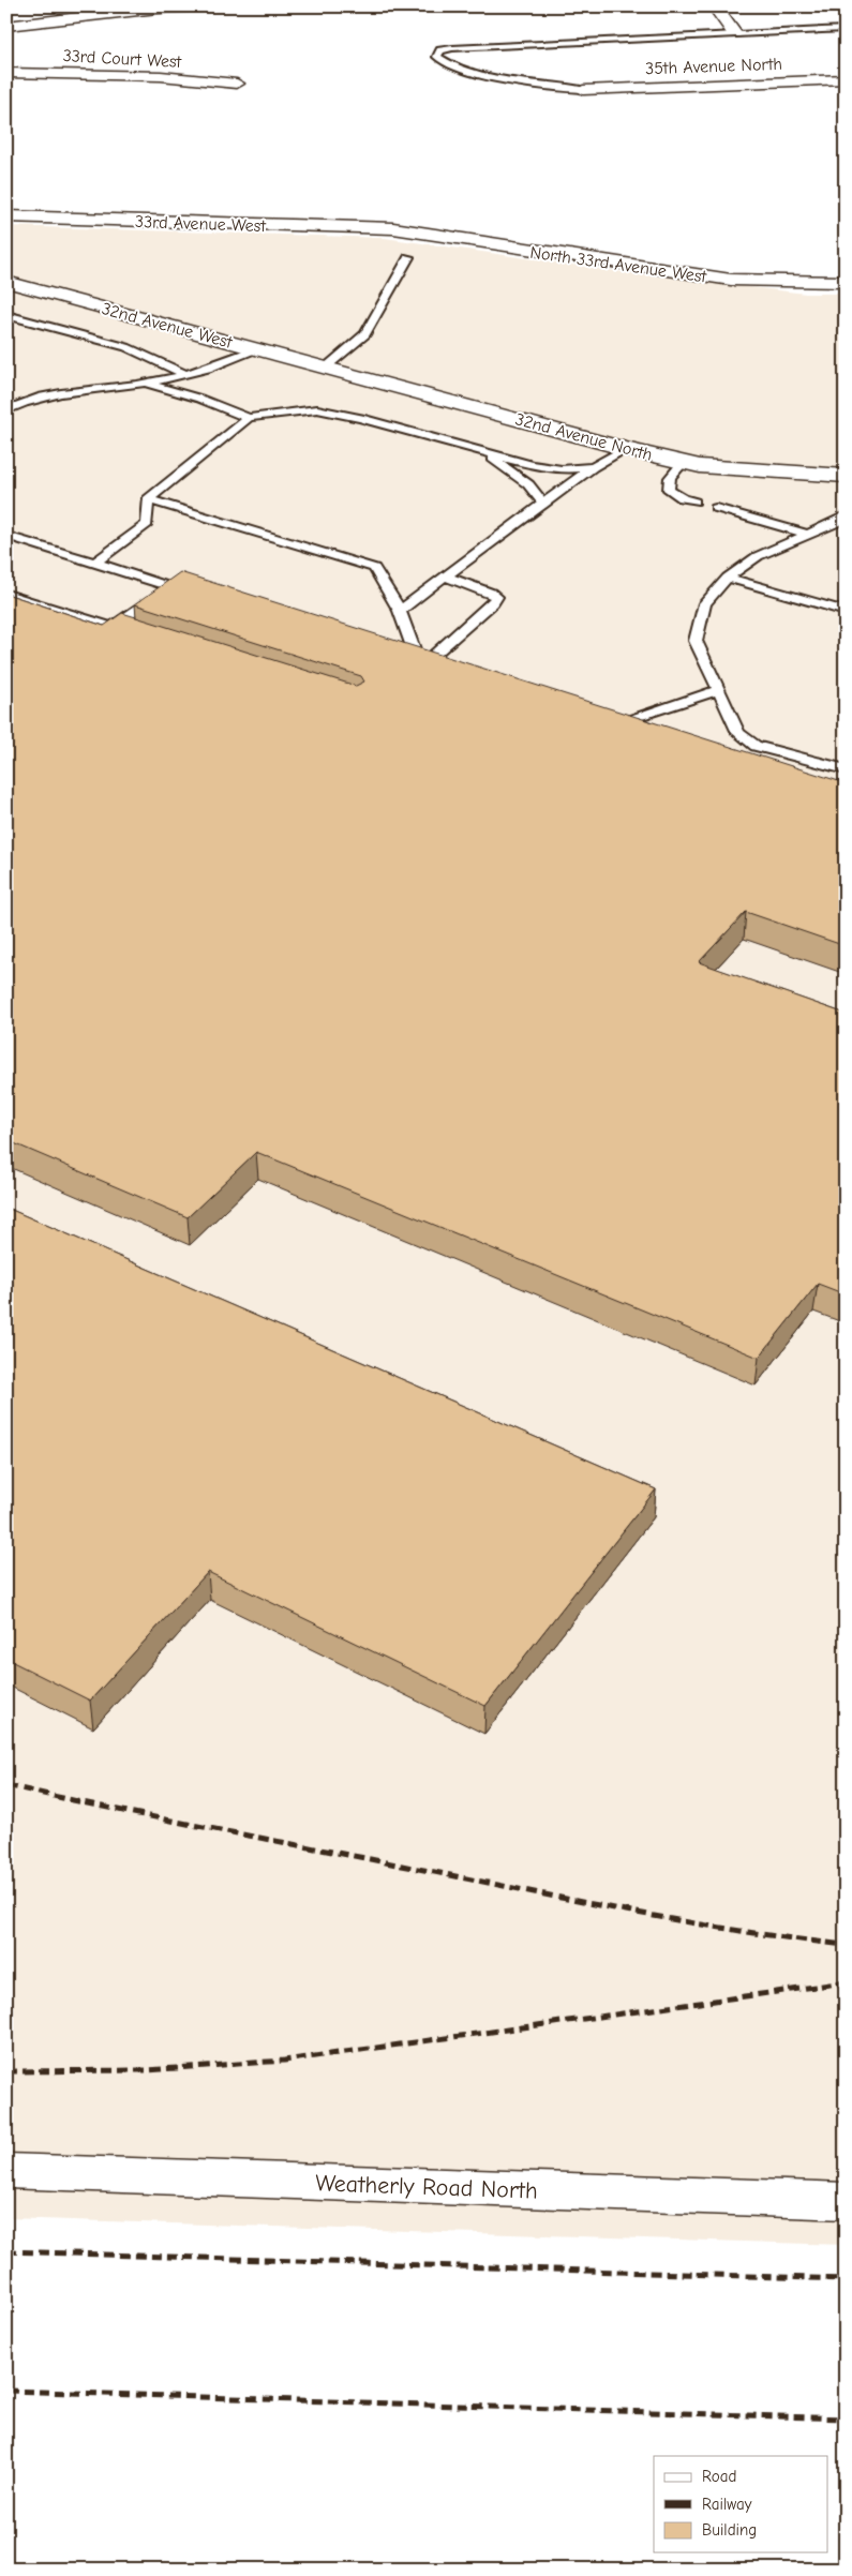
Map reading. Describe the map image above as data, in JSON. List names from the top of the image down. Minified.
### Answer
{"streets":{"street":["33rd Court West","35th Avenue North","33rd Avenue West","North 33rd Avenue West","32nd Avenue West","32nd Avenue North","Weatherly Road North"]},"crossings":[["33rd Avenue West","North 33rd Avenue West"],["32nd Avenue West","32nd Avenue North"]],"legend":["Road","Railway","Building"]}
